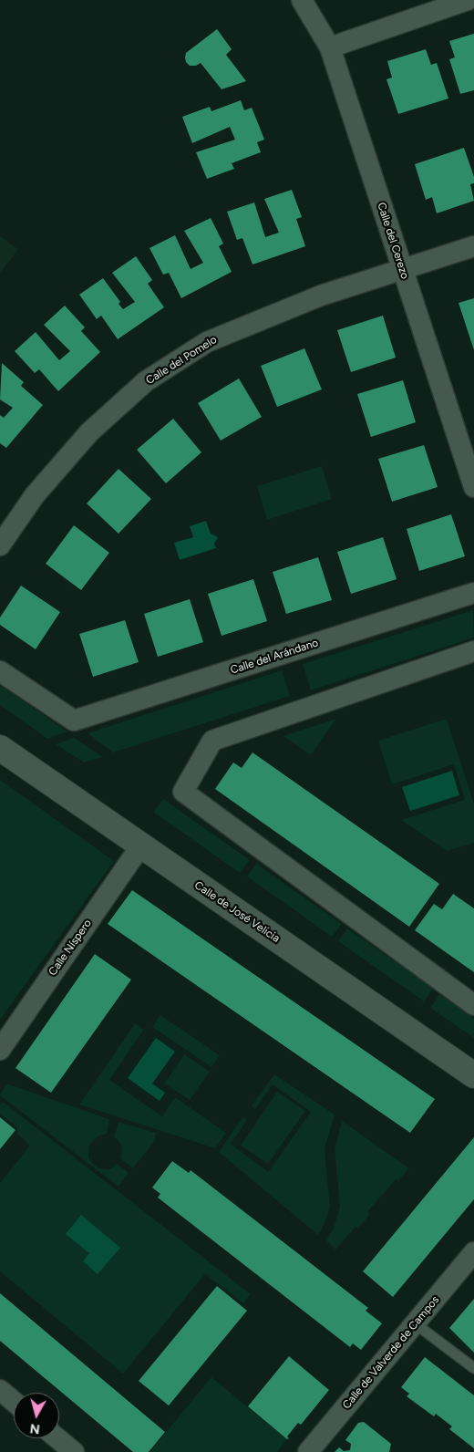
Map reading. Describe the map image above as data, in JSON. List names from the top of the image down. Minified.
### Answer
{"streets":{"street":["Calle del Cerezo","Calle del Pomelo","Calle del Arándano","Calle de José Velicia","Calle Níspero","Calle de Valverde de Campos"]},"crossings":[["Calle del Cerezo","Calle del Pomelo"],["Calle de José Velicia","Calle Níspero"]],"north":"bottom"}
